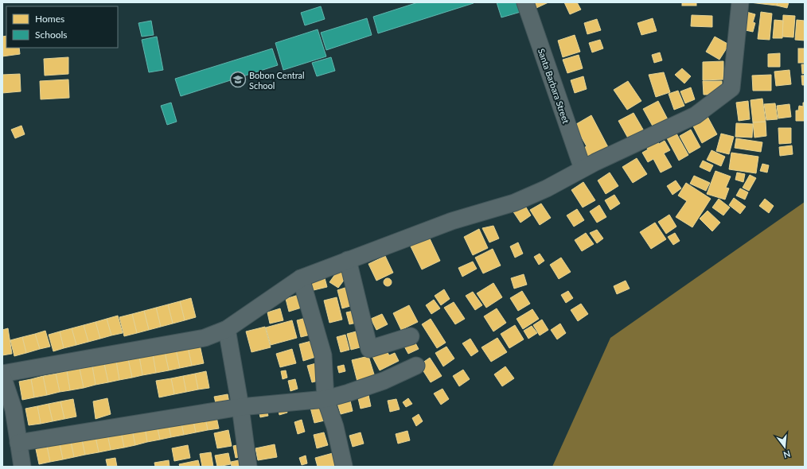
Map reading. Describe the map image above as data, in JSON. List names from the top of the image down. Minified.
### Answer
{"streets":{"street":["Santa Barbara Street"]},"places":{"school or university":["Bobon Central School"]},"legend":["Homes","Schools"],"north":"bottom"}
